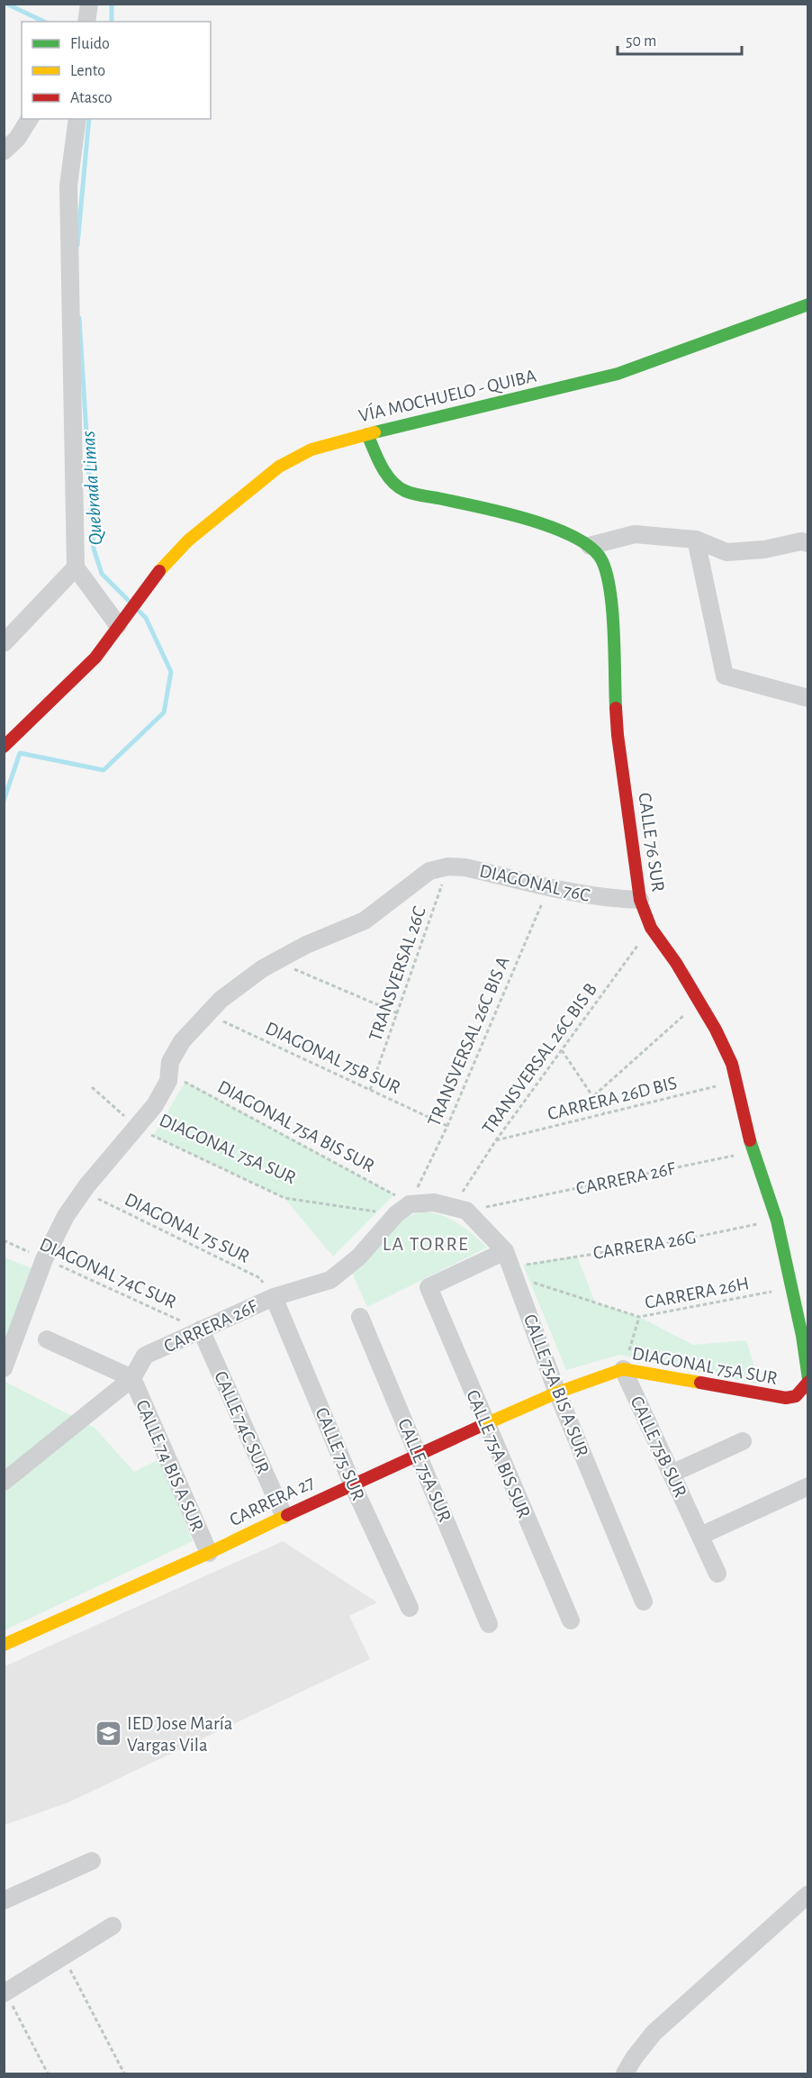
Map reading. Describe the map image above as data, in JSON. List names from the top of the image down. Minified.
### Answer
{"streets":{"street":["VÍA MOCHUELO - QUIBA","CALLE 76 SUR","DIAGONAL 76C","DIAGONAL 75A SUR","CARRERA 26F","CALLE 75A BIS A SUR","CALLE 74C SUR","CALLE 75B SUR","CALLE 75 SUR","CALLE 75A BIS SUR","CALLE 74 BIS A SUR","CALLE 75A SUR","CARRERA 27"],"path":["TRANSVERSAL 26C","TRANSVERSAL 26C BIS A","DIAGONAL 75B SUR","TRANSVERSAL 26C BIS B","CARRERA 26D BIS","DIAGONAL 75A BIS SUR","DIAGONAL 75 SUR","CARRERA 26G","DIAGONAL 74C SUR","CARRERA 26H"]},"crossings":[["VÍA MOCHUELO - QUIBA","CALLE 76 SUR"],["CALLE 76 SUR","DIAGONAL 76C"],["CALLE 76 SUR","TRANSVERSAL 26C BIS B"],["CALLE 76 SUR","CARRERA 26D BIS"],["CALLE 76 SUR","DIAGONAL 75A SUR"],["CALLE 76 SUR","CARRERA 26F"],["CALLE 76 SUR","CARRERA 26G"],["CALLE 76 SUR","CARRERA 26H"],["DIAGONAL 76C","TRANSVERSAL 26C"],["DIAGONAL 76C","TRANSVERSAL 26C BIS A"],["TRANSVERSAL 26C","DIAGONAL 75B SUR"],["TRANSVERSAL 26C BIS A","DIAGONAL 75B SUR"],["TRANSVERSAL 26C BIS A","DIAGONAL 75A BIS SUR"],["TRANSVERSAL 26C BIS A","DIAGONAL 75A SUR"],["TRANSVERSAL 26C BIS A","CARRERA 26F"],["TRANSVERSAL 26C BIS B","CARRERA 26D BIS"],["TRANSVERSAL 26C BIS B","CARRERA 26F"],["TRANSVERSAL 26C BIS B","CALLE 75A BIS A SUR"],["DIAGONAL 75A BIS SUR","DIAGONAL 75A SUR"],["DIAGONAL 75A BIS SUR","CARRERA 26F"],["DIAGONAL 75A SUR","CARRERA 26F"],["DIAGONAL 75A SUR","CALLE 75A BIS A SUR"],["DIAGONAL 75A SUR","CALLE 75B SUR"],["DIAGONAL 75A SUR","CARRERA 27"],["CARRERA 26F","DIAGONAL 75 SUR"],["CARRERA 26F","DIAGONAL 74C SUR"],["CARRERA 26F","CALLE 75A BIS A SUR"],["CARRERA 26F","CALLE 74C SUR"],["CARRERA 26F","CALLE 75 SUR"],["CARRERA 26F","CALLE 74 BIS A SUR"],["DIAGONAL 75 SUR","CALLE 75 SUR"],["CARRERA 26G","CARRERA 26H"],["CARRERA 26G","CALLE 75A BIS A SUR"],["CARRERA 26G","CALLE 75A BIS SUR"],["DIAGONAL 74C SUR","CALLE 74C SUR"],["CARRERA 26H","CALLE 75A BIS A SUR"],["CARRERA 26H","CALLE 75A BIS SUR"],["CALLE 75A BIS A SUR","CALLE 75A BIS SUR"],["CALLE 75A BIS A SUR","CARRERA 27"],["CALLE 74C SUR","CARRERA 27"],["CALLE 75 SUR","CARRERA 27"],["CALLE 75A BIS SUR","CARRERA 27"],["CALLE 74 BIS A SUR","CARRERA 27"],["CALLE 75A SUR","CARRERA 27"]],"districts":["LA TORRE"],"water":["Quebrada Limas"],"places":{"school or university":["IED Jose María Vargas Vila"]},"legend":["Fluido","Lento","Atasco"],"scale_bar":"50 m"}
